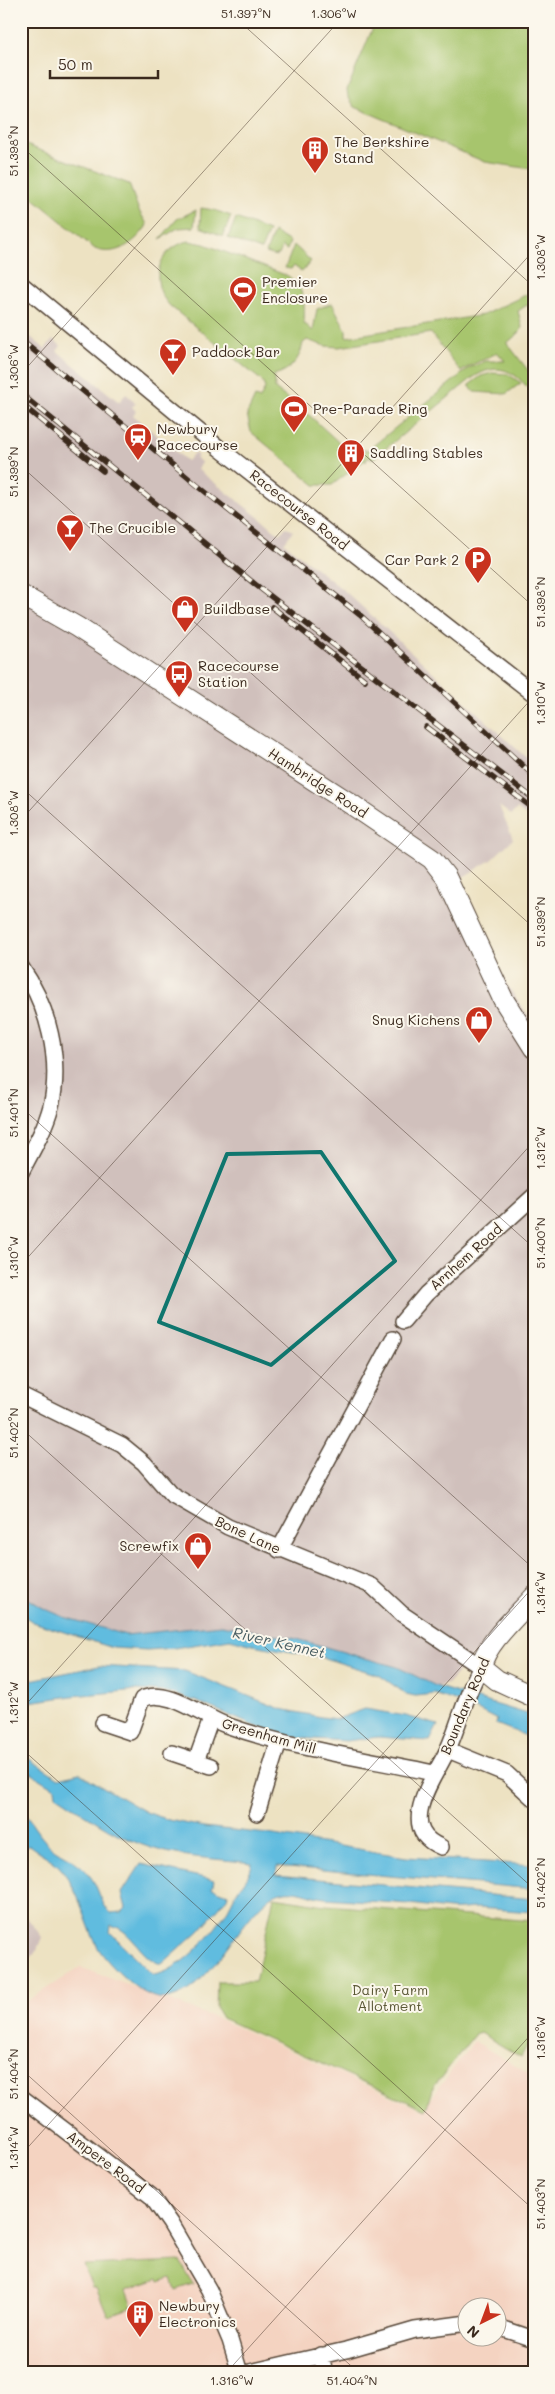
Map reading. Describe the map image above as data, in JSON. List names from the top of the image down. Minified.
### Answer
{"streets":{"main road":["Hambridge Road","Boundary Road"],"street":["Racecourse Road","Arnhem Road","Bone Lane","Greenham Mill","Ampere Road"]},"crossings":[["Bone Lane","Boundary Road"],["Boundary Road","Greenham Mill"]],"water":["River Kennet"],"parks":["Dairy Farm Allotment"],"places":{"building":["The Berkshire Stand","Saddling Stables","Newbury Electronics"],"sports":["Premier Enclosure","Pre-Parade Ring"],"bar":["Paddock Bar","The Crucible"],"station":["Newbury Racecourse"],"parking":["Car Park 2"],"shop":["Buildbase","Snug Kichens","Screwfix"],"bus stop":["Racecourse Station"]},"scale_bar":"50 m","north":"bottom left","coordinates":["51.397°N","1.306°W","51.398°N","1.308°W","51.399°N","1.310°W","51.401°N","1.312°W","51.400°N","51.402°N","1.314°W","1.316°W","51.404°N","51.403°N"]}
